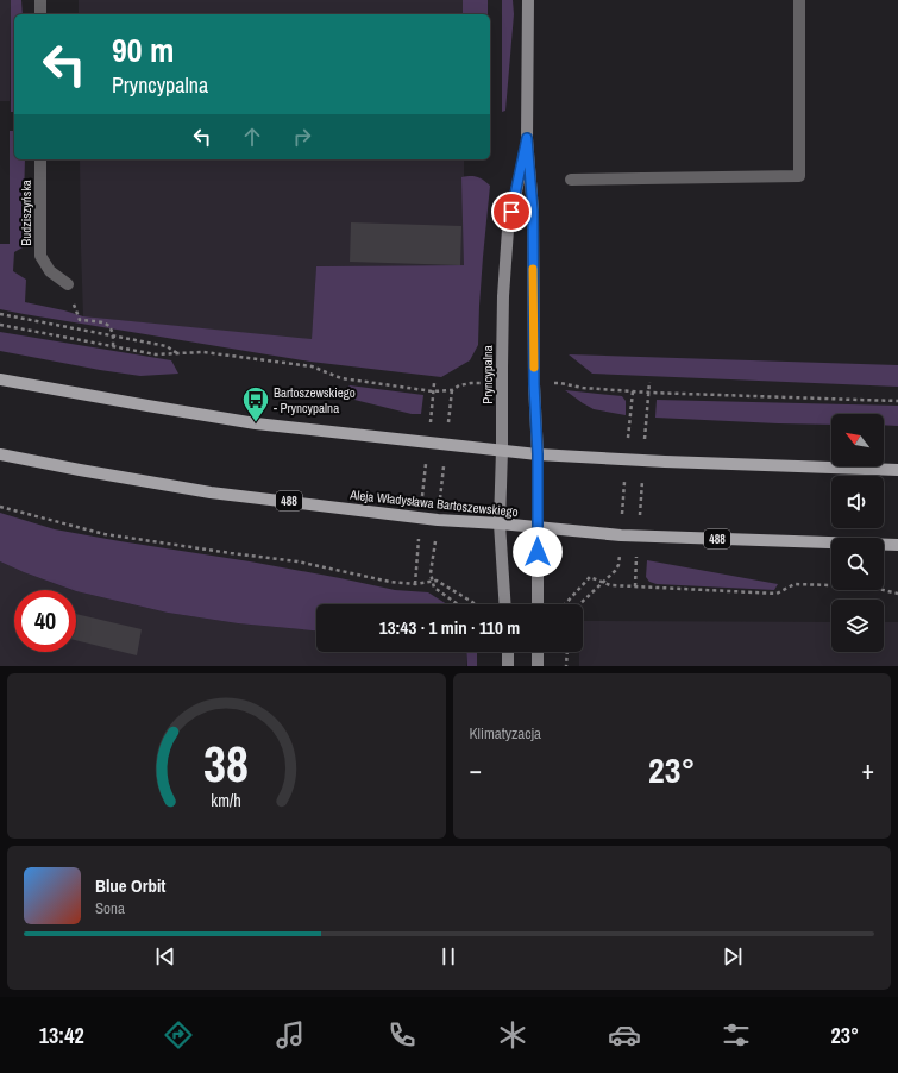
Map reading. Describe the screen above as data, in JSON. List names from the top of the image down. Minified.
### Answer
{"streets":{"main road":["488","Aleja Władysława Bartoszewskiego"],"street":["Budziszyńska","Pryncypalna"]},"crossings":[["Pryncypalna","Aleja Władysława Bartoszewskiego"]],"places":{"bus stop":["Bartoszewskiego - Pryncypalna"]},"north":"top left","page":{"turn":["90 m","Pryncypalna"],"limit":"40","trip":"13:43 · 1 min · 110 m","tile":"Klimatyzacja","heat":["−","23°","+"],"song":["Blue Orbit","Sona"],"tabs":["13:42","23°"],"gauge":["38","km/h"]}}
